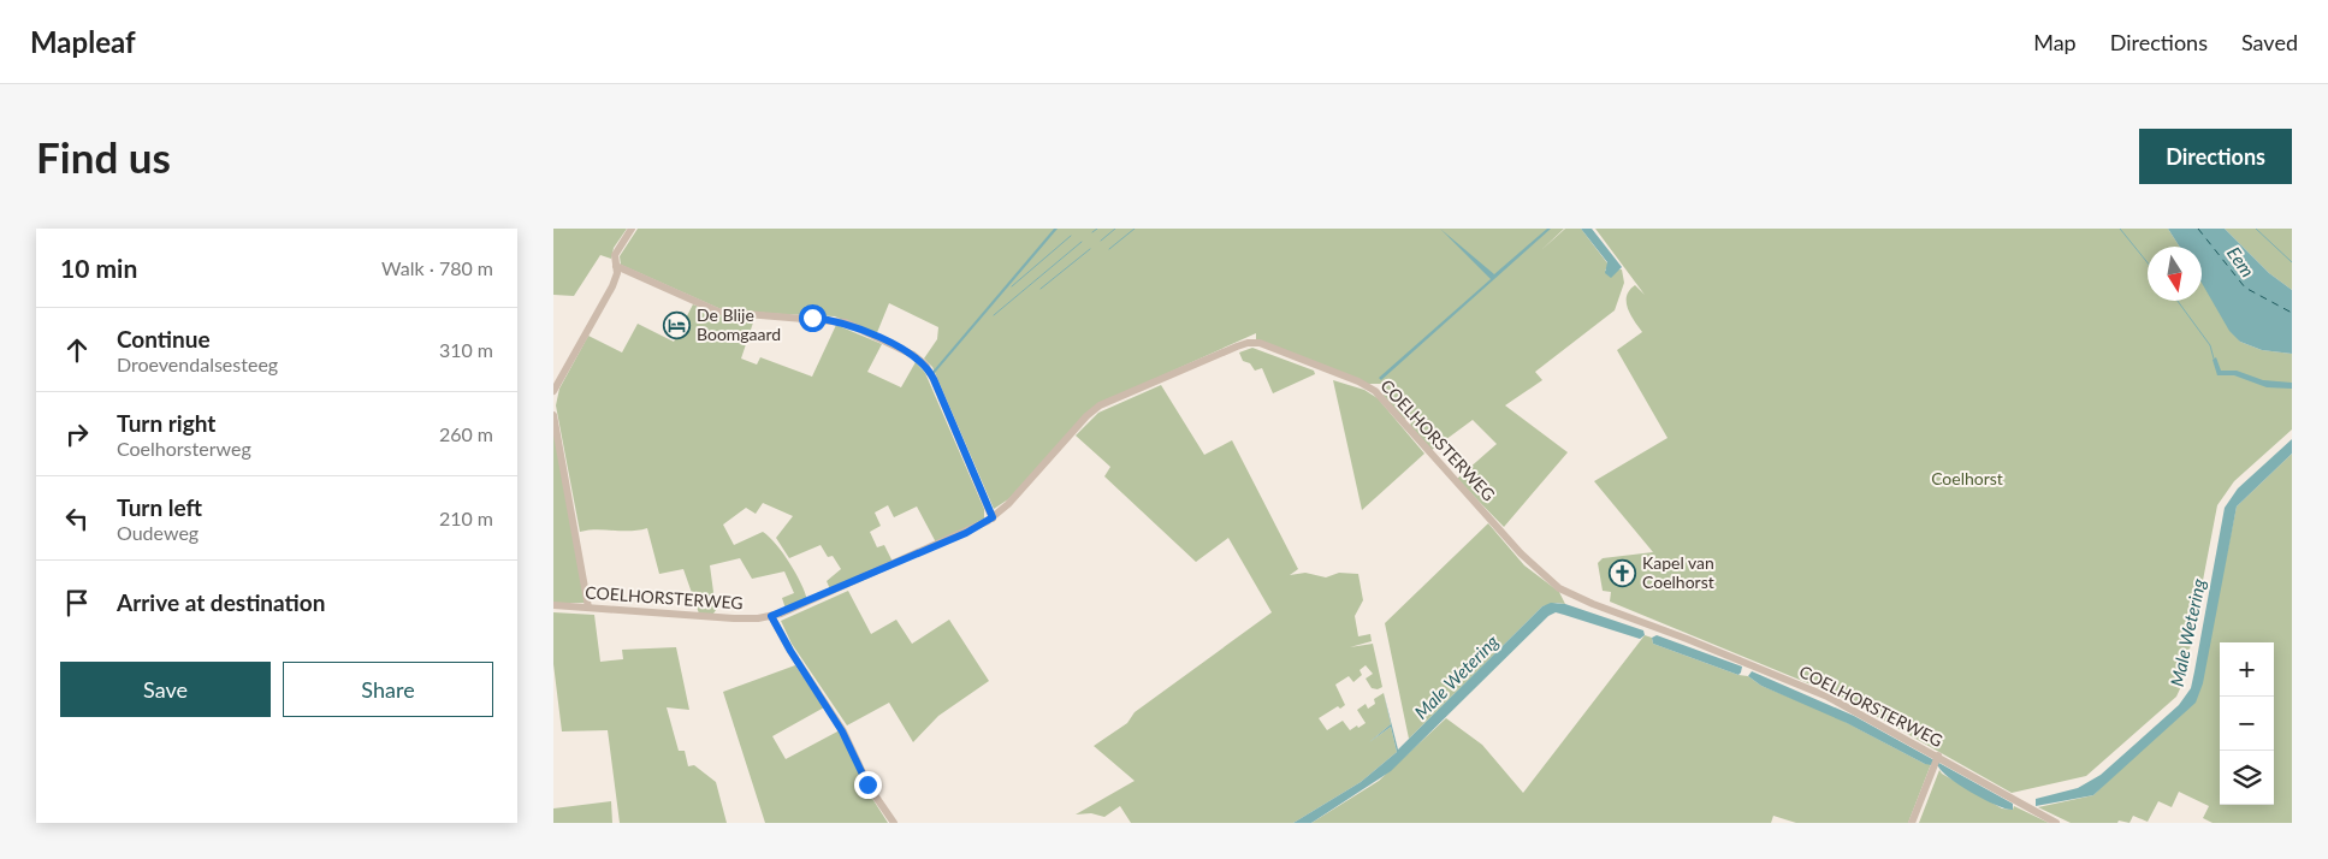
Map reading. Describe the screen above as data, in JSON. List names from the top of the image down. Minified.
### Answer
{"streets":{"street":["COELHORSTERWEG"]},"water":["Eem","Male Wetering"],"parks":["Coelhorst"],"places":{"hotel":["De Blije Boomgaard"],"church":["Kapel van Coelhorst"]},"north":"bottom","page":{"header":"Mapleaf","nav":["Map","Directions","Saved"],"buttons":["Directions",["Save","Share"]],"title":"Find us","heading":["10 min","Walk · 780 m"],"list":[["Continue","Droevendalsesteeg","310 m"],["Turn right","Coelhorsterweg","260 m"],["Turn left","Oudeweg","210 m"],"Arrive at destination"],"map_buttons":["+","−"]}}
